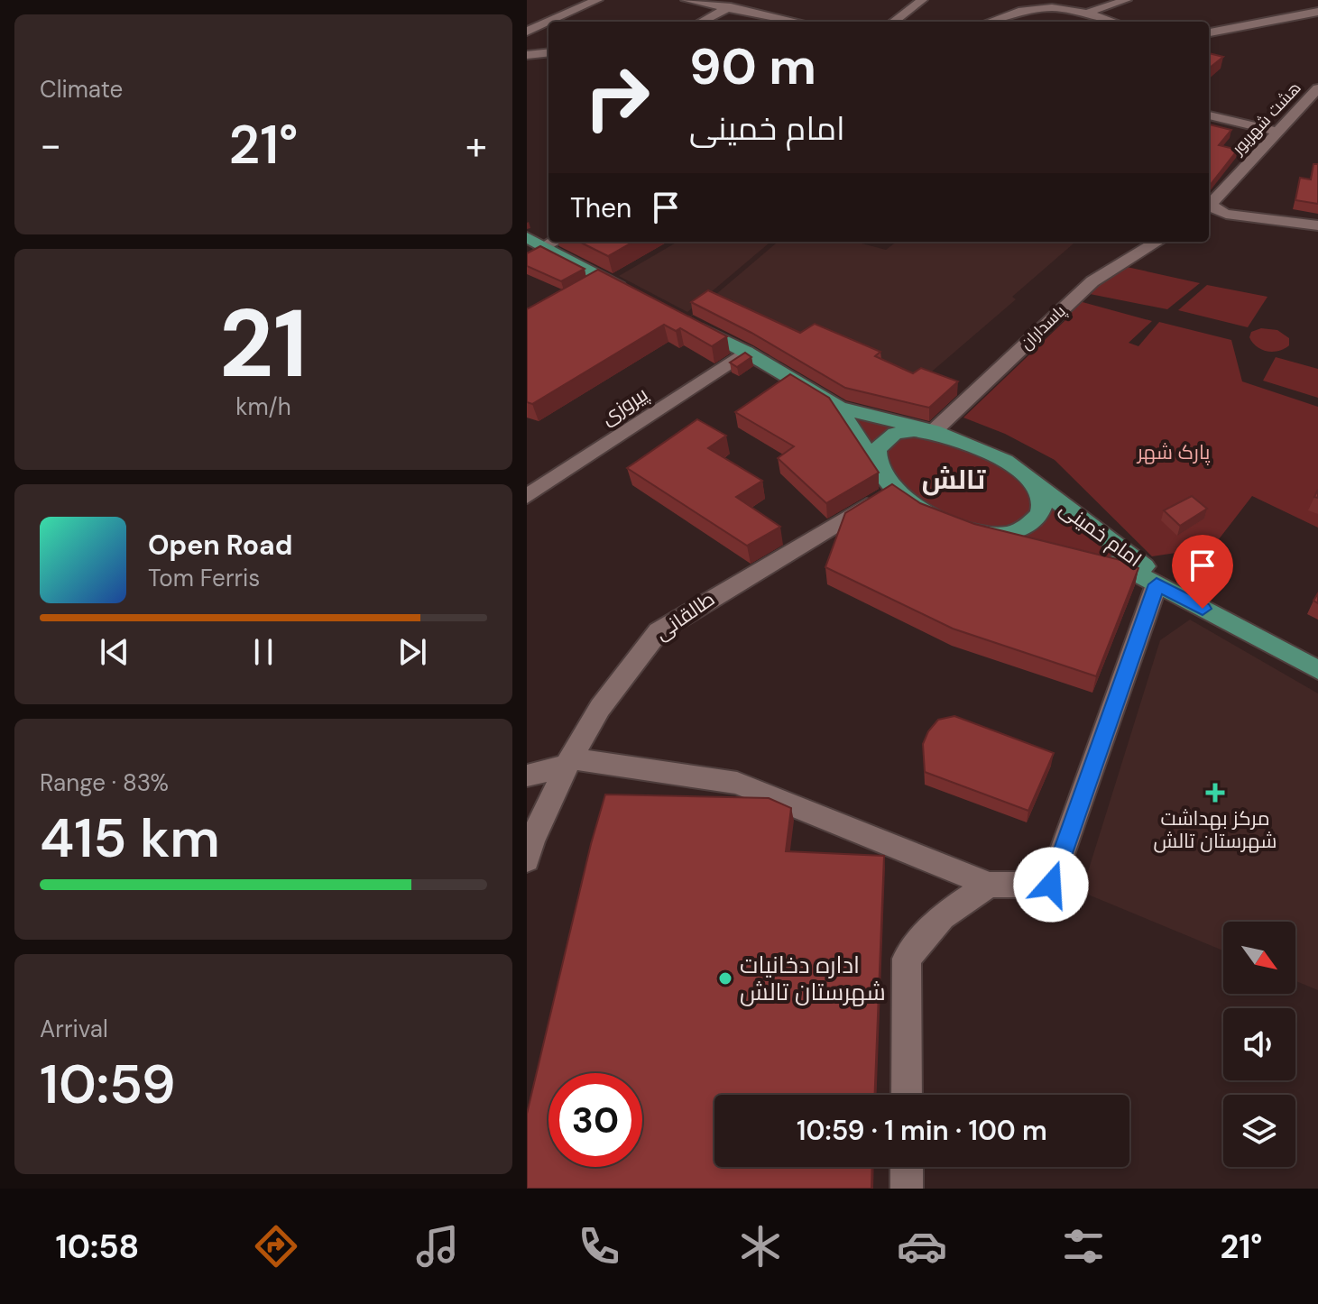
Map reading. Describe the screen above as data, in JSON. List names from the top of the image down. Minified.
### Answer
{"streets":{"main road":["امام خمینی"],"street":["هشت شهریور","پاسداران","پیروزی","طالقانی"]},"crossings":[["پاسداران","امام خمینی"]],"districts":["تالش"],"parks":["پارک شهر"],"places":{"health":["مرکز بهداشت شهرستان تالش"],"other":["اداره دخانیات شهرستان تالش"]},"north":"bottom right","page":{"tile":["Climate",["21","km/h"],["Range · 83%","415 km"],["Arrival","10:59"]],"turn":["90 m","امام خمینی"],"heat":["−","21°","+"],"then":"Then","song":["Open Road","Tom Ferris"],"limit":"30","trip":"10:59 · 1 min · 100 m","tabs":["10:58","21°"]}}
